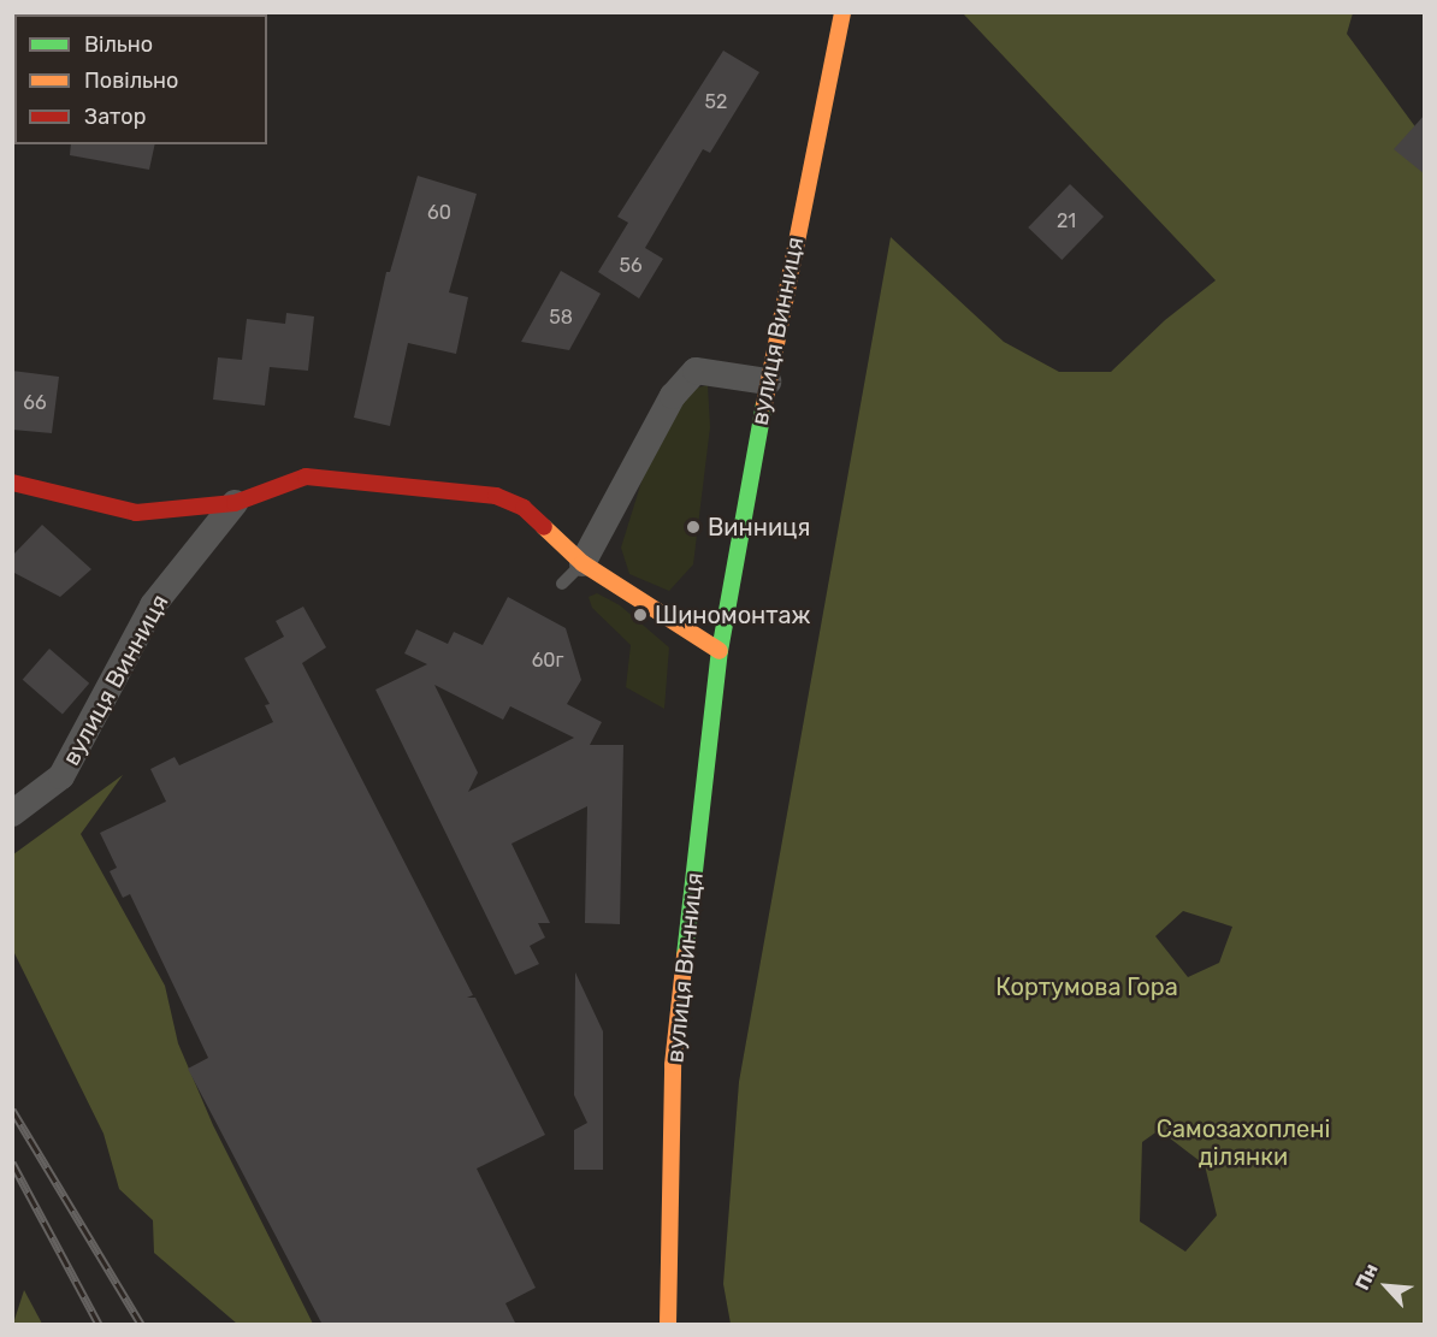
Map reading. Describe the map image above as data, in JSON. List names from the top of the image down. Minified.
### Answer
{"streets":{"main road":["вулиця Винниця"]},"parks":["Кортумова Гора","Самозахоплені ділянки"],"places":["Винниця","Шиномонтаж"],"house_numbers":["52","60","21","56","58","66","60г"],"legend":["Вільно","Повільно","Затор"],"north":"top left"}
